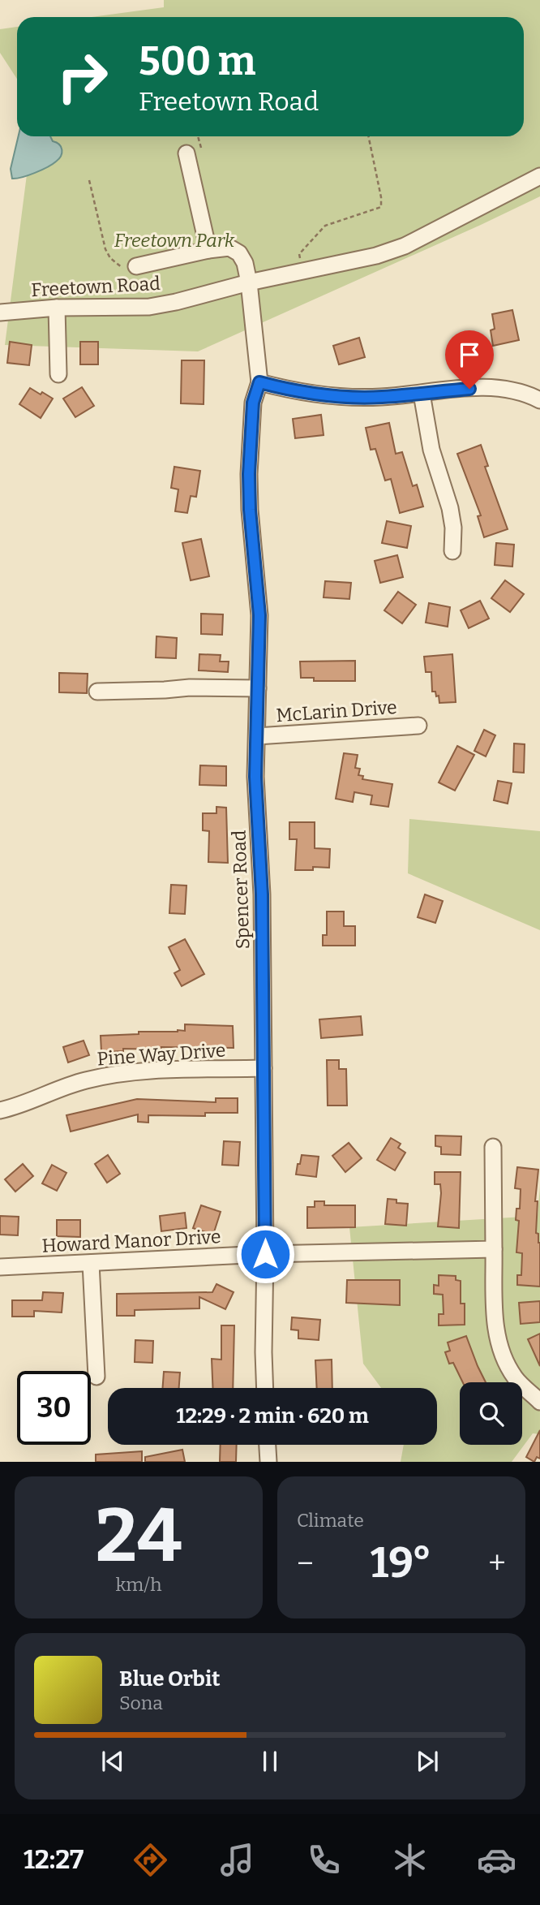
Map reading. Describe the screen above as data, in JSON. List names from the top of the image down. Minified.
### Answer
{"streets":{"street":["Freetown Road","McLarin Drive","Spencer Road","Pine Way Drive","Howard Manor Drive"]},"crossings":[["McLarin Drive","Spencer Road"],["Spencer Road","Pine Way Drive"],["Spencer Road","Howard Manor Drive"]],"parks":["Freetown Park"],"page":{"turn":["500 m","Freetown Road"],"limit":"30","trip":"12:29 · 2 min · 620 m","tile":[["24","km/h"],"Climate"],"heat":["−","19°","+"],"song":["Blue Orbit","Sona"],"tabs":"12:27"}}
